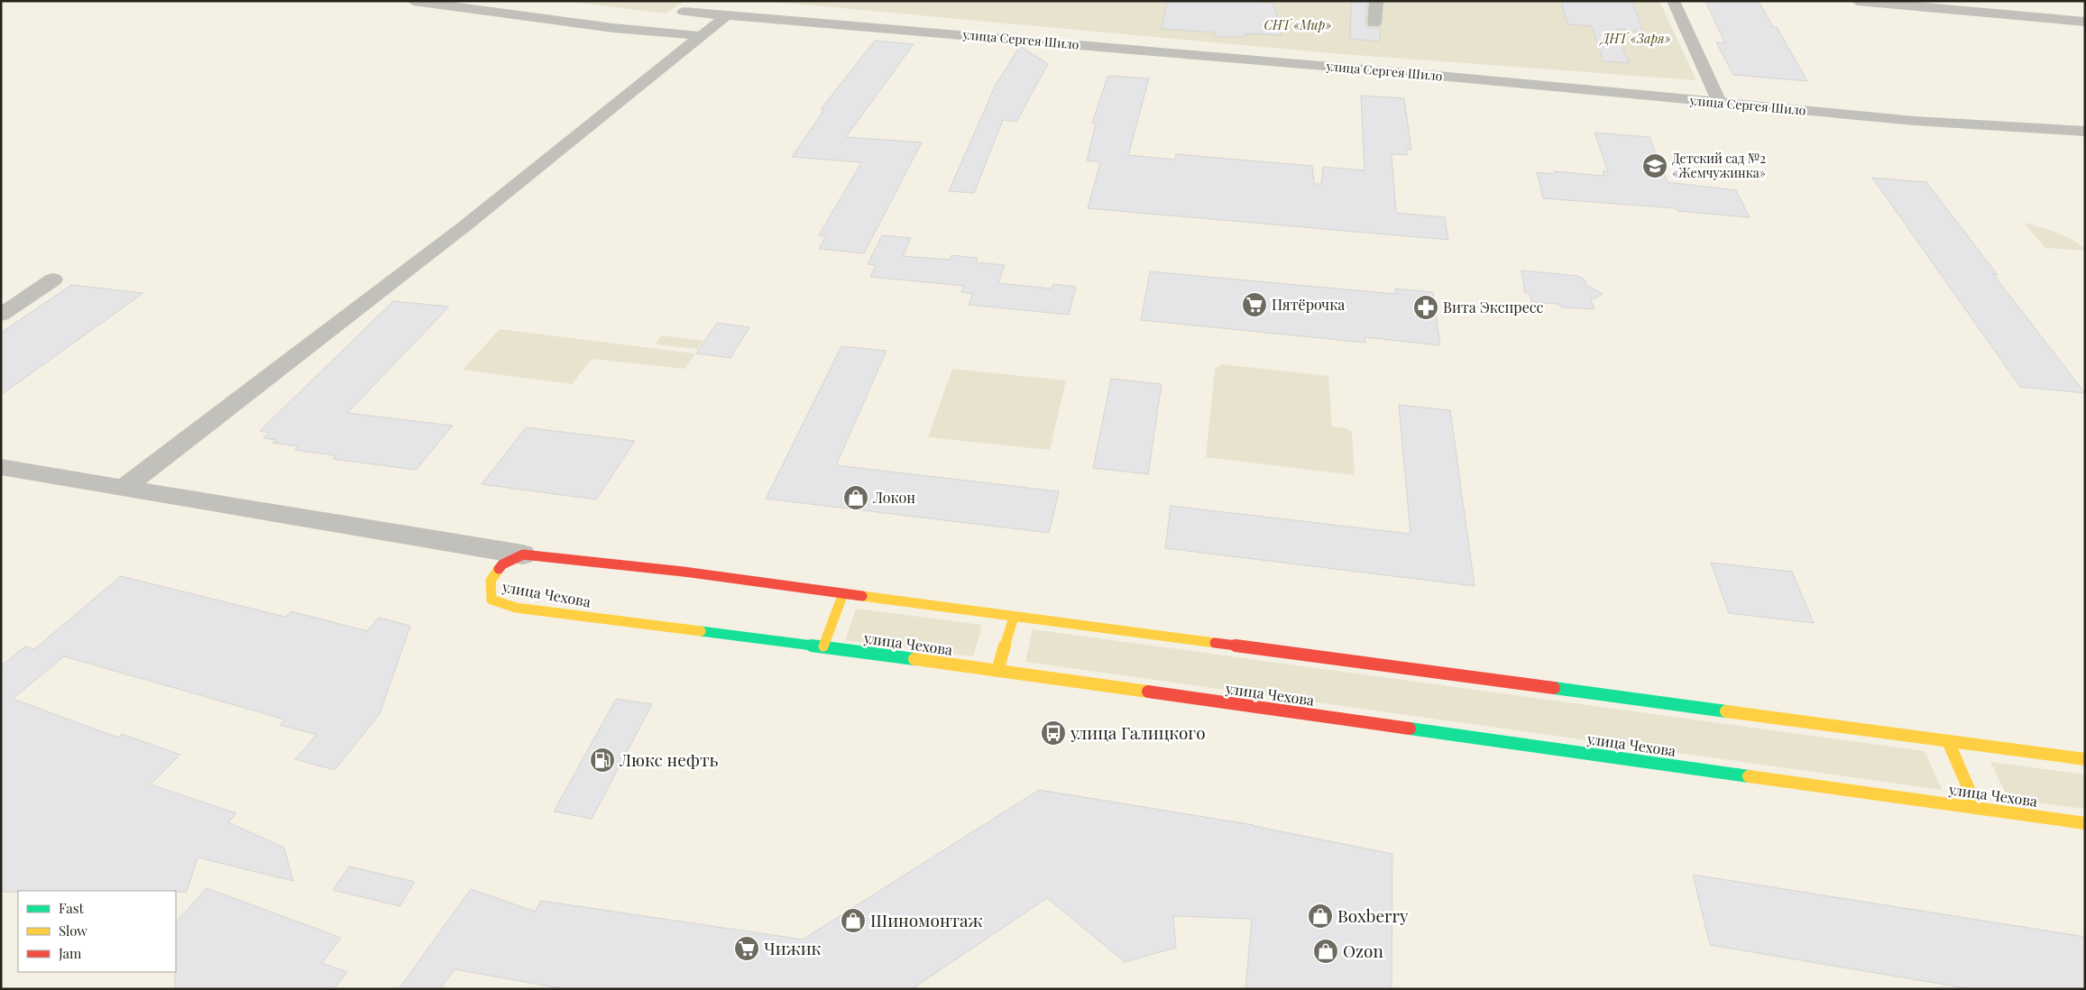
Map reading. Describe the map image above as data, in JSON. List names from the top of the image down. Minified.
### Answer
{"streets":{"street":["улица Сергея Шило","улица Чехова"]},"parks":["СНТ «Мир»","ДНТ «Заря»"],"places":{"school or university":["Детский сад №2 «Жемчужинка»"],"supermarket":["Пятёрочка","Чижик"],"pharmacy":["Вита Экспресс"],"shop":["Локон","Boxberry","Шиномонтаж","Ozon"],"bus stop":["улица Галицкого"],"fuel station":["Люкс нефть"]},"legend":["Fast","Slow","Jam"]}
